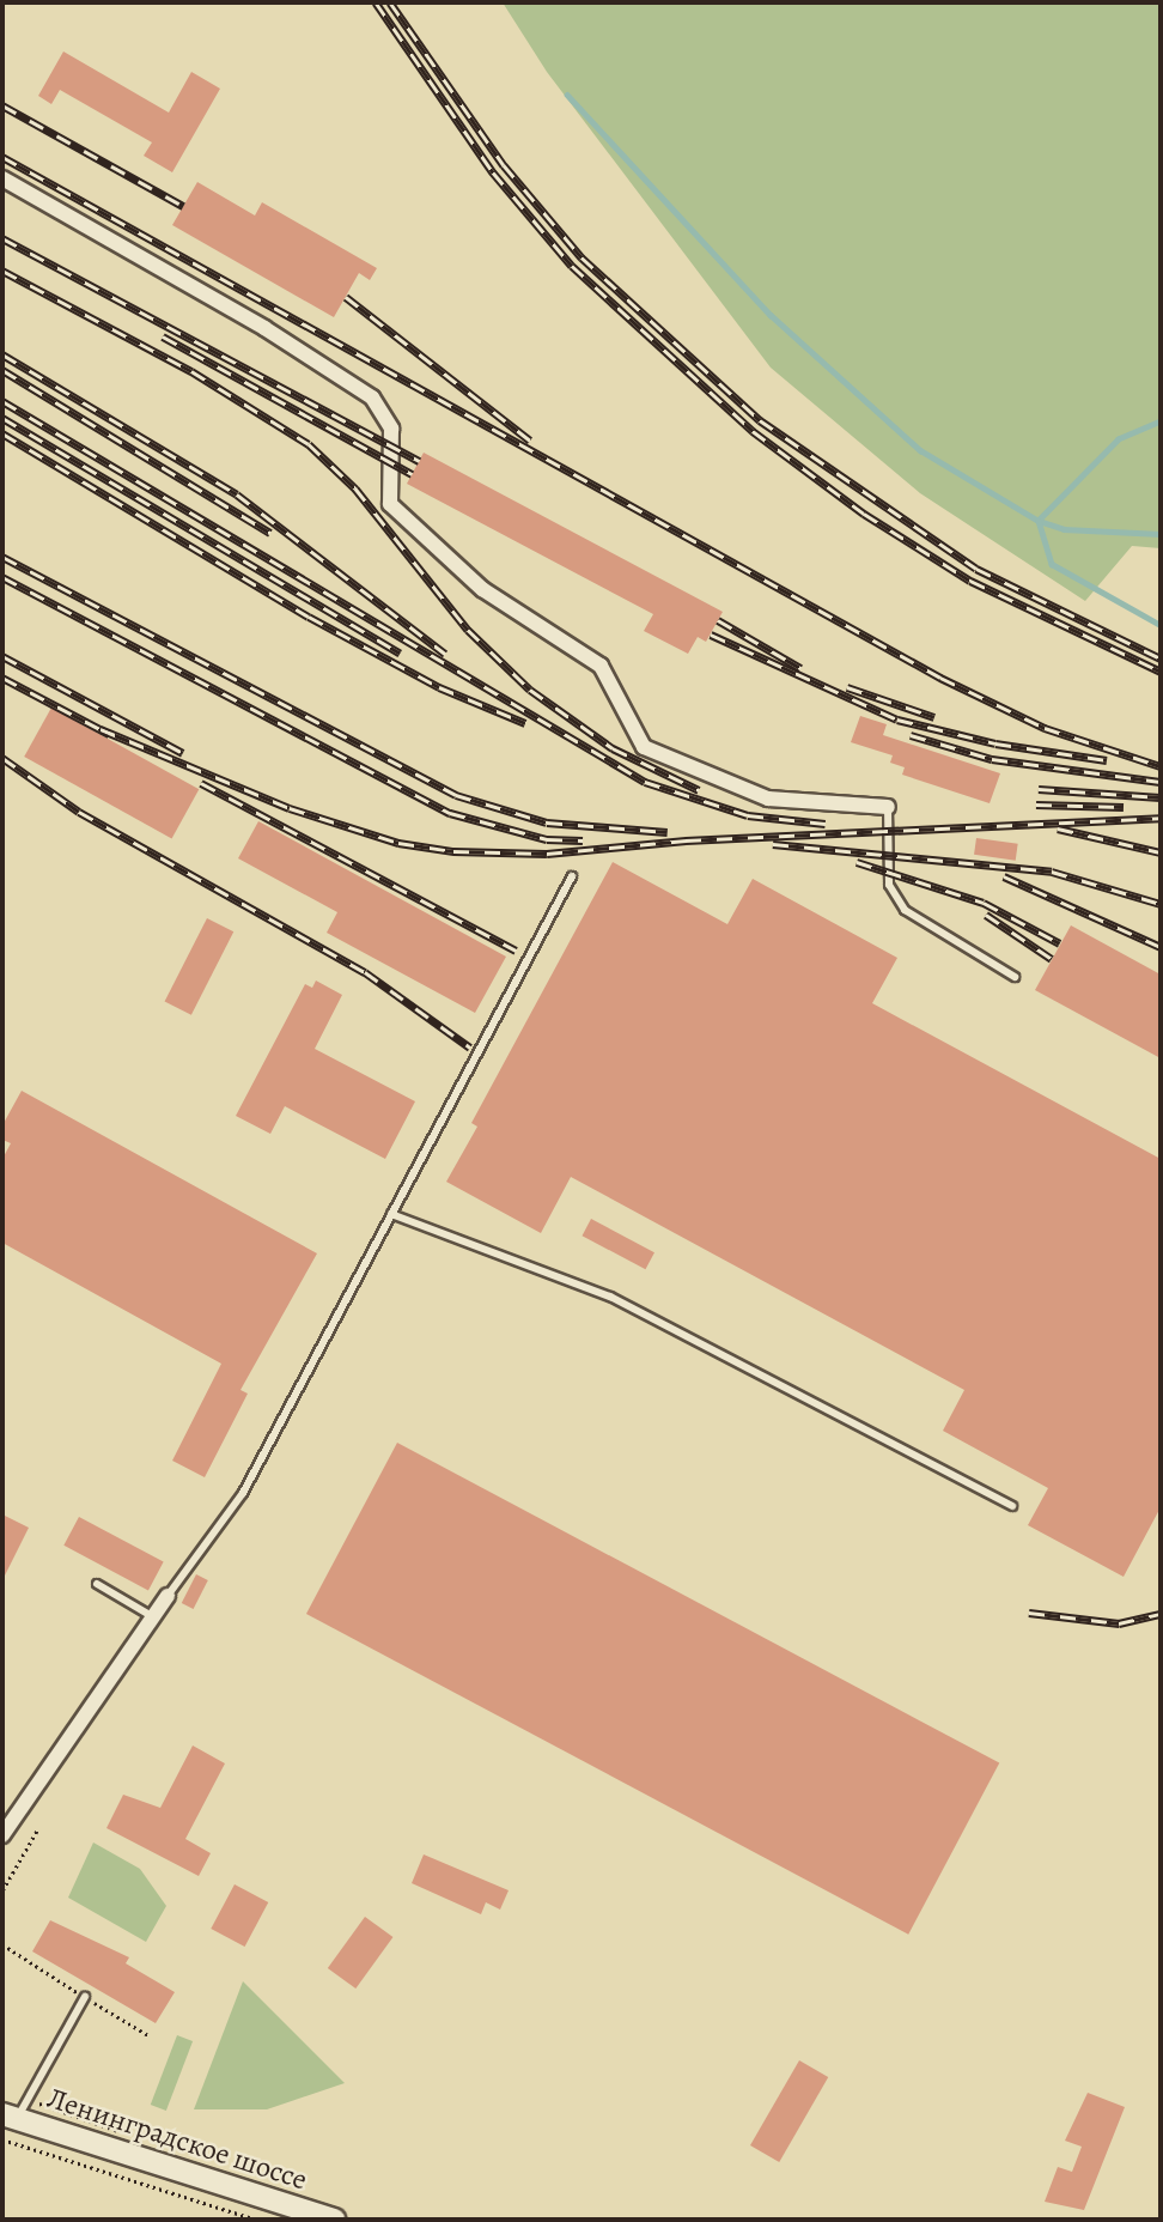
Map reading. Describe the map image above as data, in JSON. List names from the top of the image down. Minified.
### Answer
{"streets":{"main road":["Ленинградское шоссе"]}}
